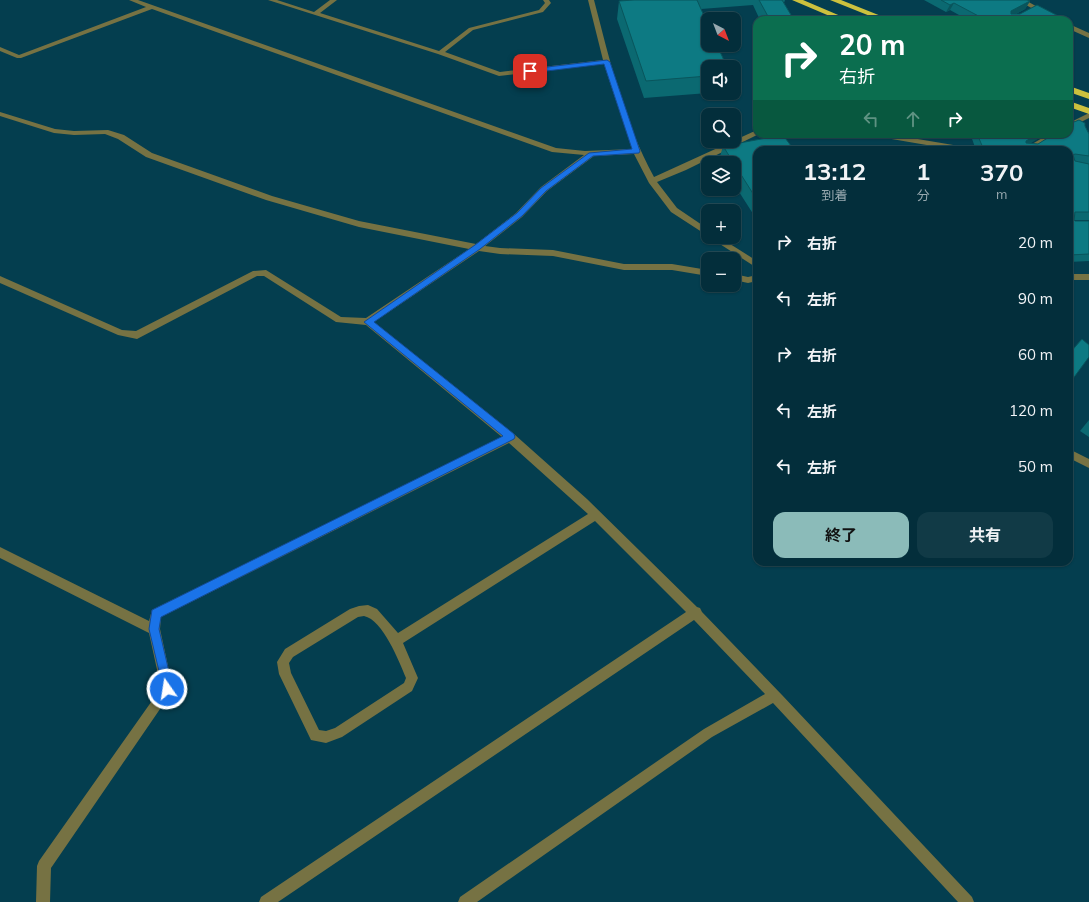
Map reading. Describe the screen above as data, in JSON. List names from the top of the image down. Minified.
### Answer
{"north":"bottom right","page":{"map_buttons":["+","−"],"turn":["20 m","右折"],"eta":["13:12","到着","1","分","370","m"],"list":[{"name":"右折","value":"20 m"},{"name":"左折","value":"90 m"},{"name":"右折","value":"60 m"},{"name":"左折","value":"120 m"},{"name":"左折","value":"50 m"}],"buttons":["終了","共有"]}}
